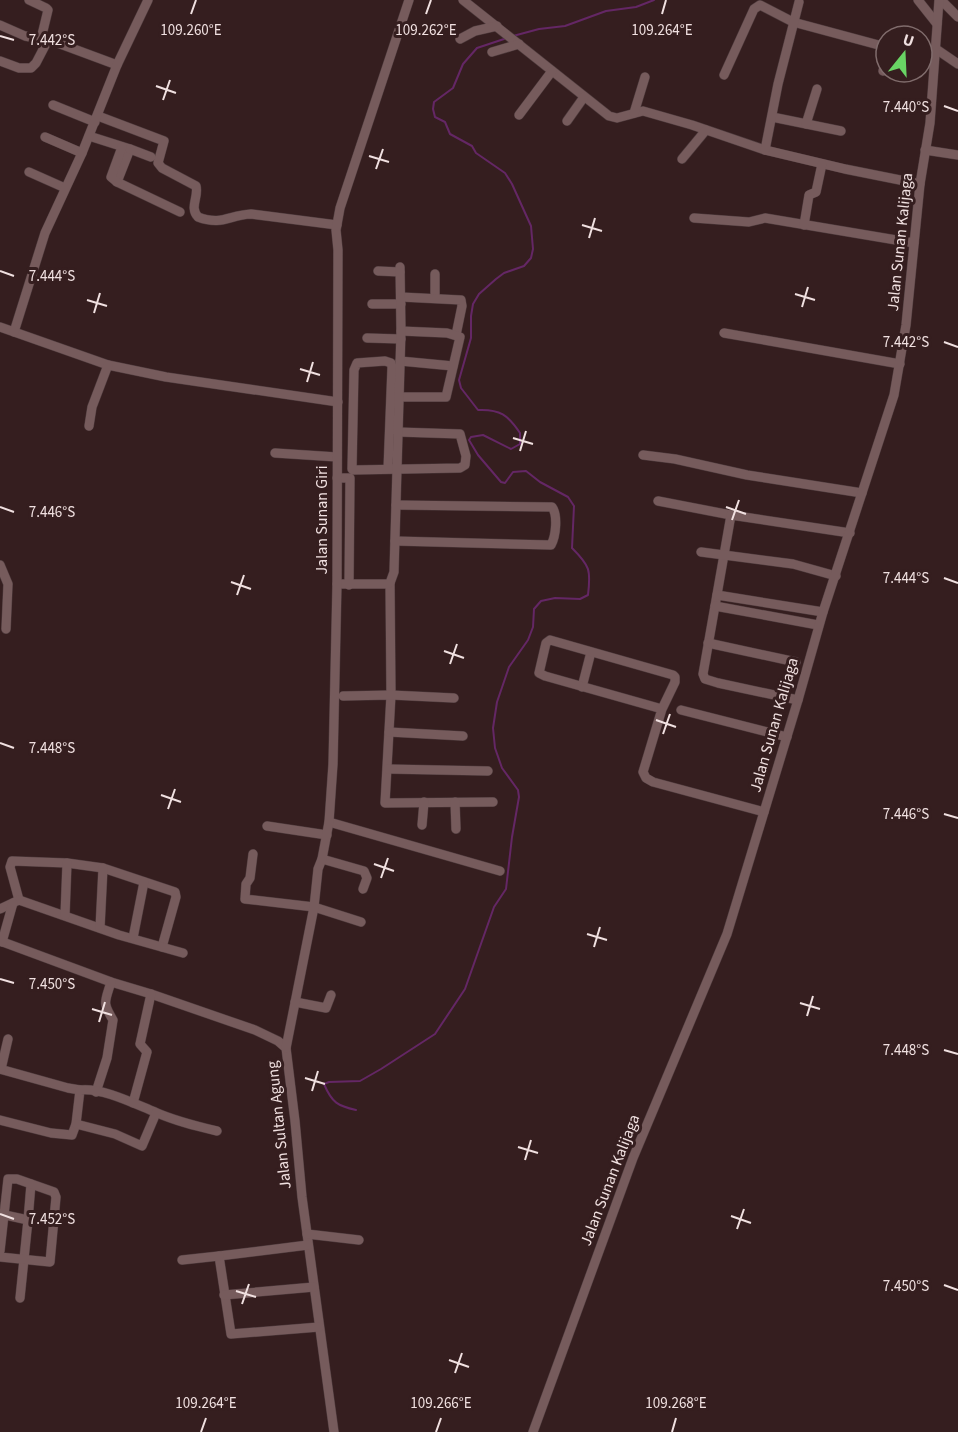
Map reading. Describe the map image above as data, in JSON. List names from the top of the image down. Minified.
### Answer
{"streets":{"street":["Jalan Sunan Kalijaga","Jalan Sunan Giri","Jalan Sultan Agung"]},"crossings":[["Jalan Sunan Giri","Jalan Sultan Agung"]],"north":"top","coordinates":["109.260°E","109.262°E","109.264°E","7.442°S","7.440°S","7.444°S","7.446°S","7.448°S","7.450°S","7.452°S","109.268°E","109.266°E"]}
